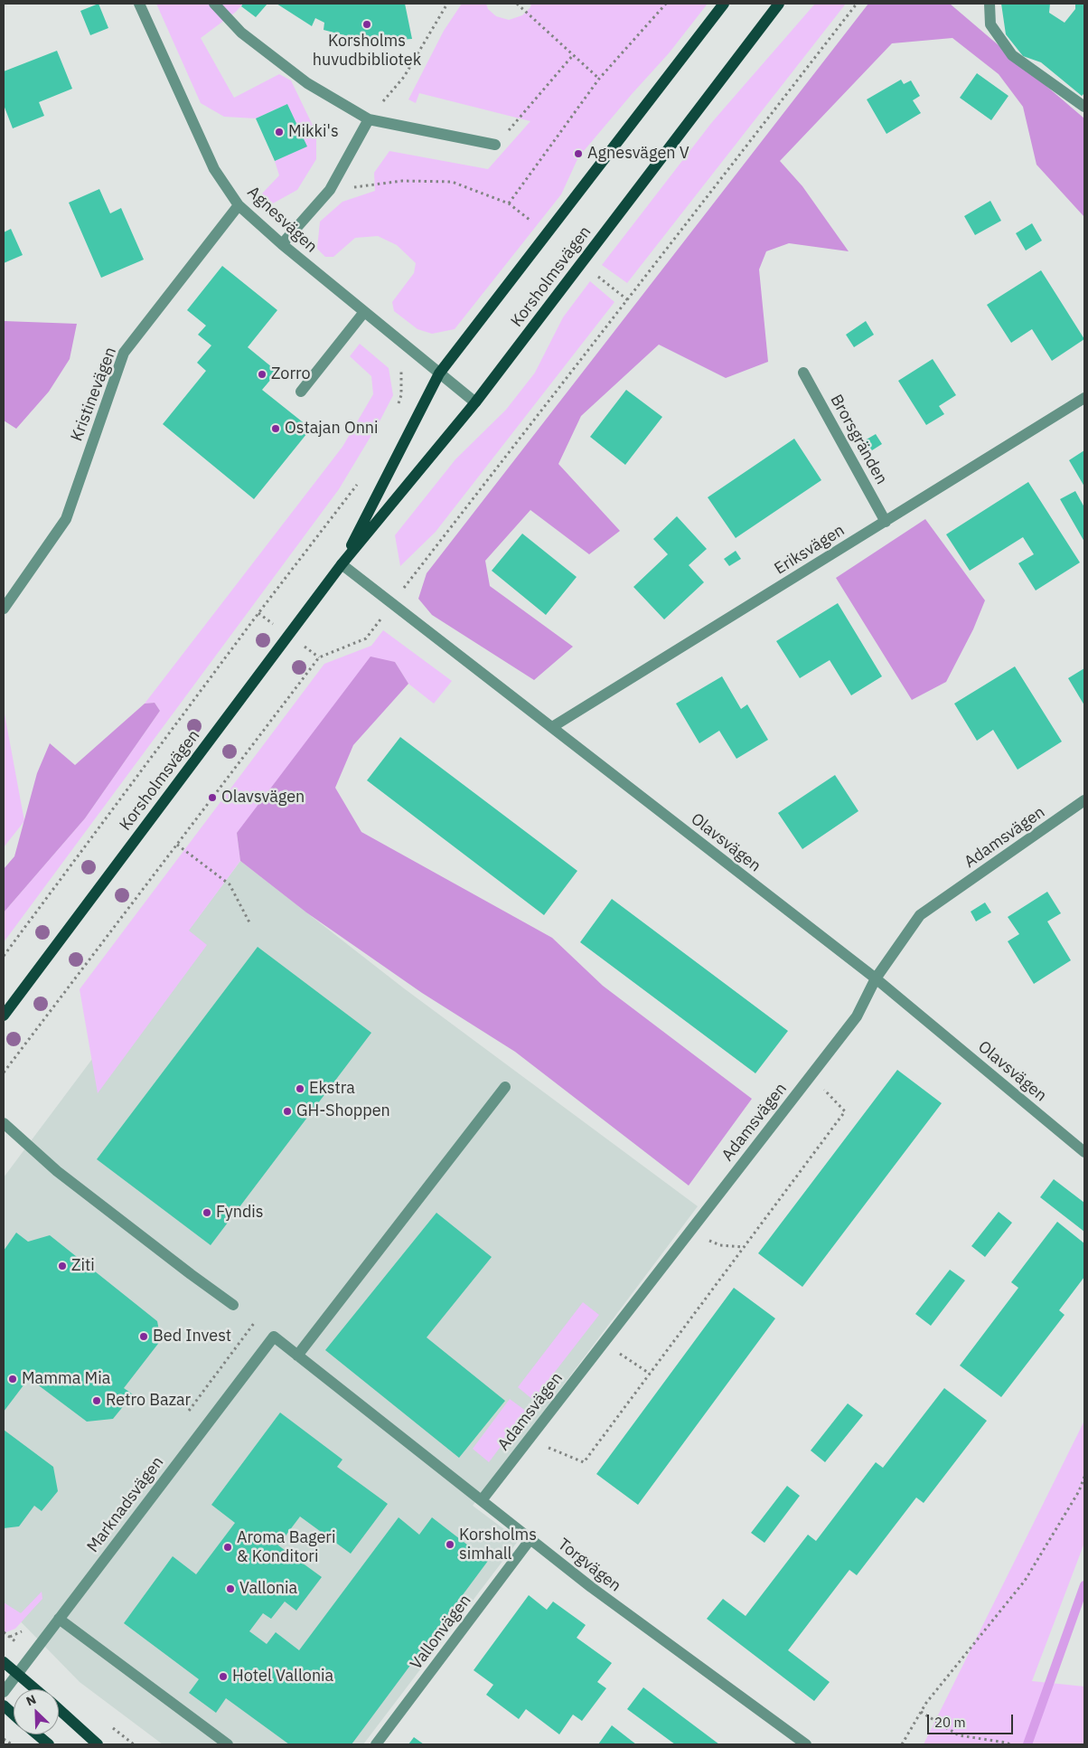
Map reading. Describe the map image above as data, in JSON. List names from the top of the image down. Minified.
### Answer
{"streets":{"main road":["Korsholmsvägen"],"street":["Agnesvägen","Kristinevägen","Brorsgränden","Eriksvägen","Adamsvägen","Olavsvägen","Marknadsvägen","Torgvägen","Vallonvägen"]},"crossings":[["Agnesvägen","Korsholmsvägen"],["Agnesvägen","Kristinevägen"],["Korsholmsvägen","Olavsvägen"],["Brorsgränden","Eriksvägen"],["Eriksvägen","Olavsvägen"],["Adamsvägen","Olavsvägen"],["Adamsvägen","Torgvägen"],["Marknadsvägen","Torgvägen"],["Torgvägen","Vallonvägen"]],"places":["Korsholms huvudbibliotek","Mikki's","Agnesvägen V","Zorro","Ostajan Onni","Olavsvägen","Ekstra","GH-Shoppen","Fyndis","Ziti","Bed Invest","Mamma Mia","Retro Bazar","Korsholms simhall","Aroma Bageri & Konditori","Vallonia","Hotel Vallonia"],"scale_bar":"20 m","north":"top left"}
